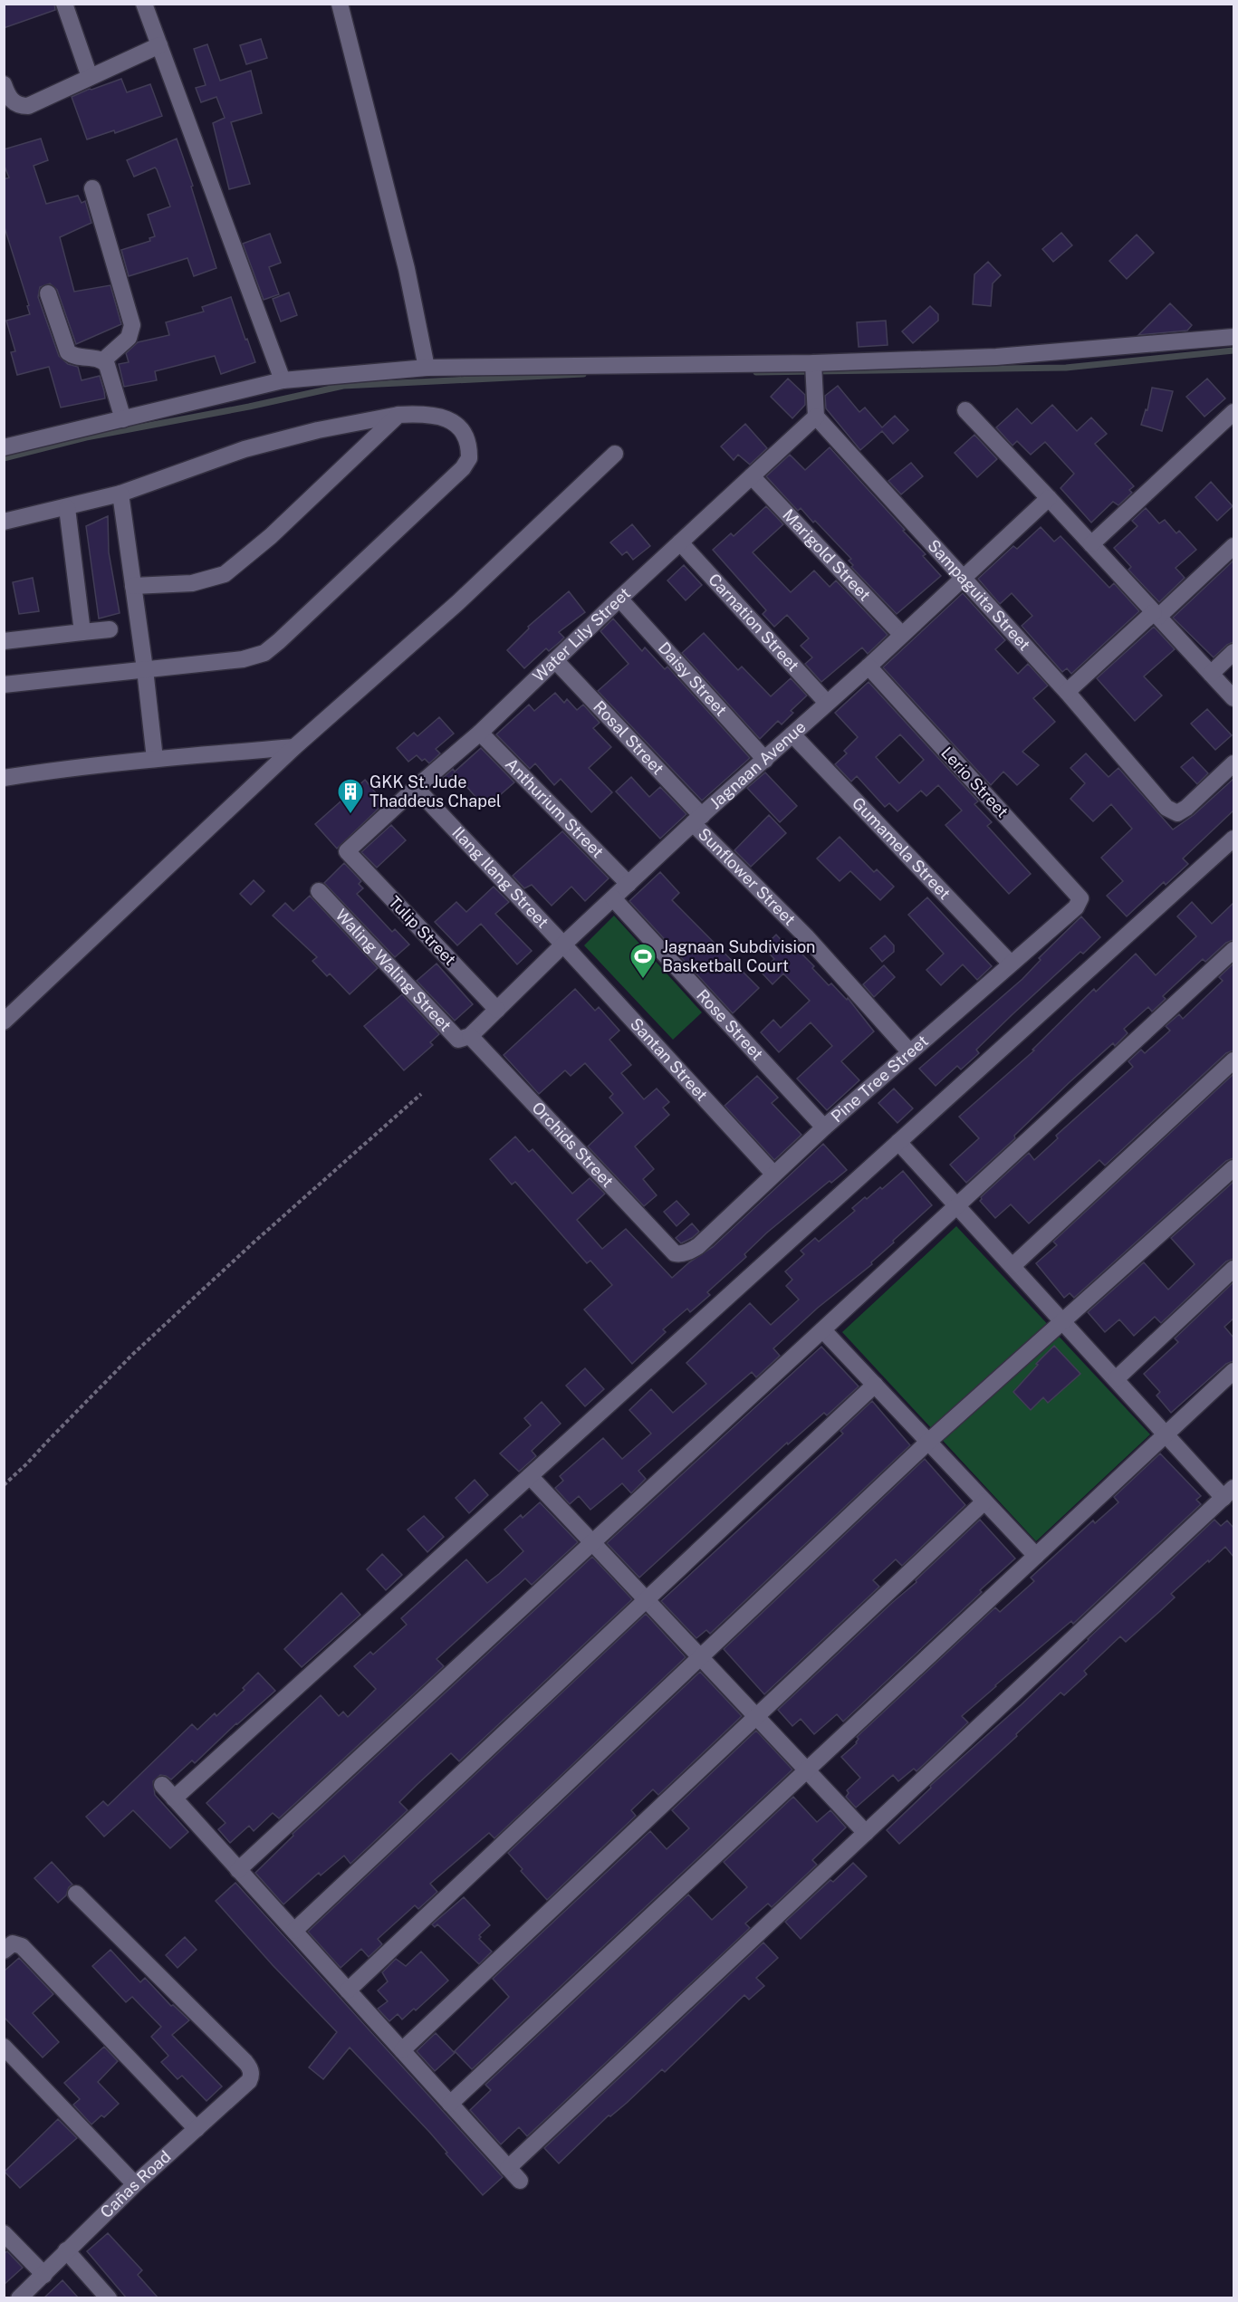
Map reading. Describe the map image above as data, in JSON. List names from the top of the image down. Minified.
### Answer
{"streets":{"street":["Marigold Street","Sampaguita Street","Carnation Street","Water Lily Street","Daisy Street","Rosal Street","Jagnaan Avenue","Lerio Street","Anthurium Street","Gumamela Street","Sunflower Street","Ilang Ilang Street","Tulip Street","Waling Waling Street","Rose Street","Santan Street","Pine Tree Street","Orchids Street","Cañas Road"]},"crossings":[["Marigold Street","Water Lily Street"],["Marigold Street","Jagnaan Avenue"],["Sampaguita Street","Water Lily Street"],["Sampaguita Street","Jagnaan Avenue"],["Carnation Street","Water Lily Street"],["Carnation Street","Jagnaan Avenue"],["Water Lily Street","Daisy Street"],["Water Lily Street","Rosal Street"],["Water Lily Street","Anthurium Street"],["Water Lily Street","Ilang Ilang Street"],["Water Lily Street","Tulip Street"],["Daisy Street","Jagnaan Avenue"],["Rosal Street","Jagnaan Avenue"],["Rosal Street","Sunflower Street"],["Jagnaan Avenue","Lerio Street"],["Jagnaan Avenue","Anthurium Street"],["Jagnaan Avenue","Gumamela Street"],["Jagnaan Avenue","Sunflower Street"],["Jagnaan Avenue","Ilang Ilang Street"],["Jagnaan Avenue","Tulip Street"],["Jagnaan Avenue","Waling Waling Street"],["Jagnaan Avenue","Rose Street"],["Jagnaan Avenue","Santan Street"],["Jagnaan Avenue","Orchids Street"],["Lerio Street","Pine Tree Street"],["Gumamela Street","Pine Tree Street"],["Sunflower Street","Pine Tree Street"],["Ilang Ilang Street","Santan Street"],["Waling Waling Street","Orchids Street"],["Rose Street","Pine Tree Street"],["Santan Street","Pine Tree Street"],["Pine Tree Street","Orchids Street"]],"places":{"building":["GKK St. Jude Thaddeus Chapel"],"sports":["Jagnaan Subdivision Basketball Court"]}}
